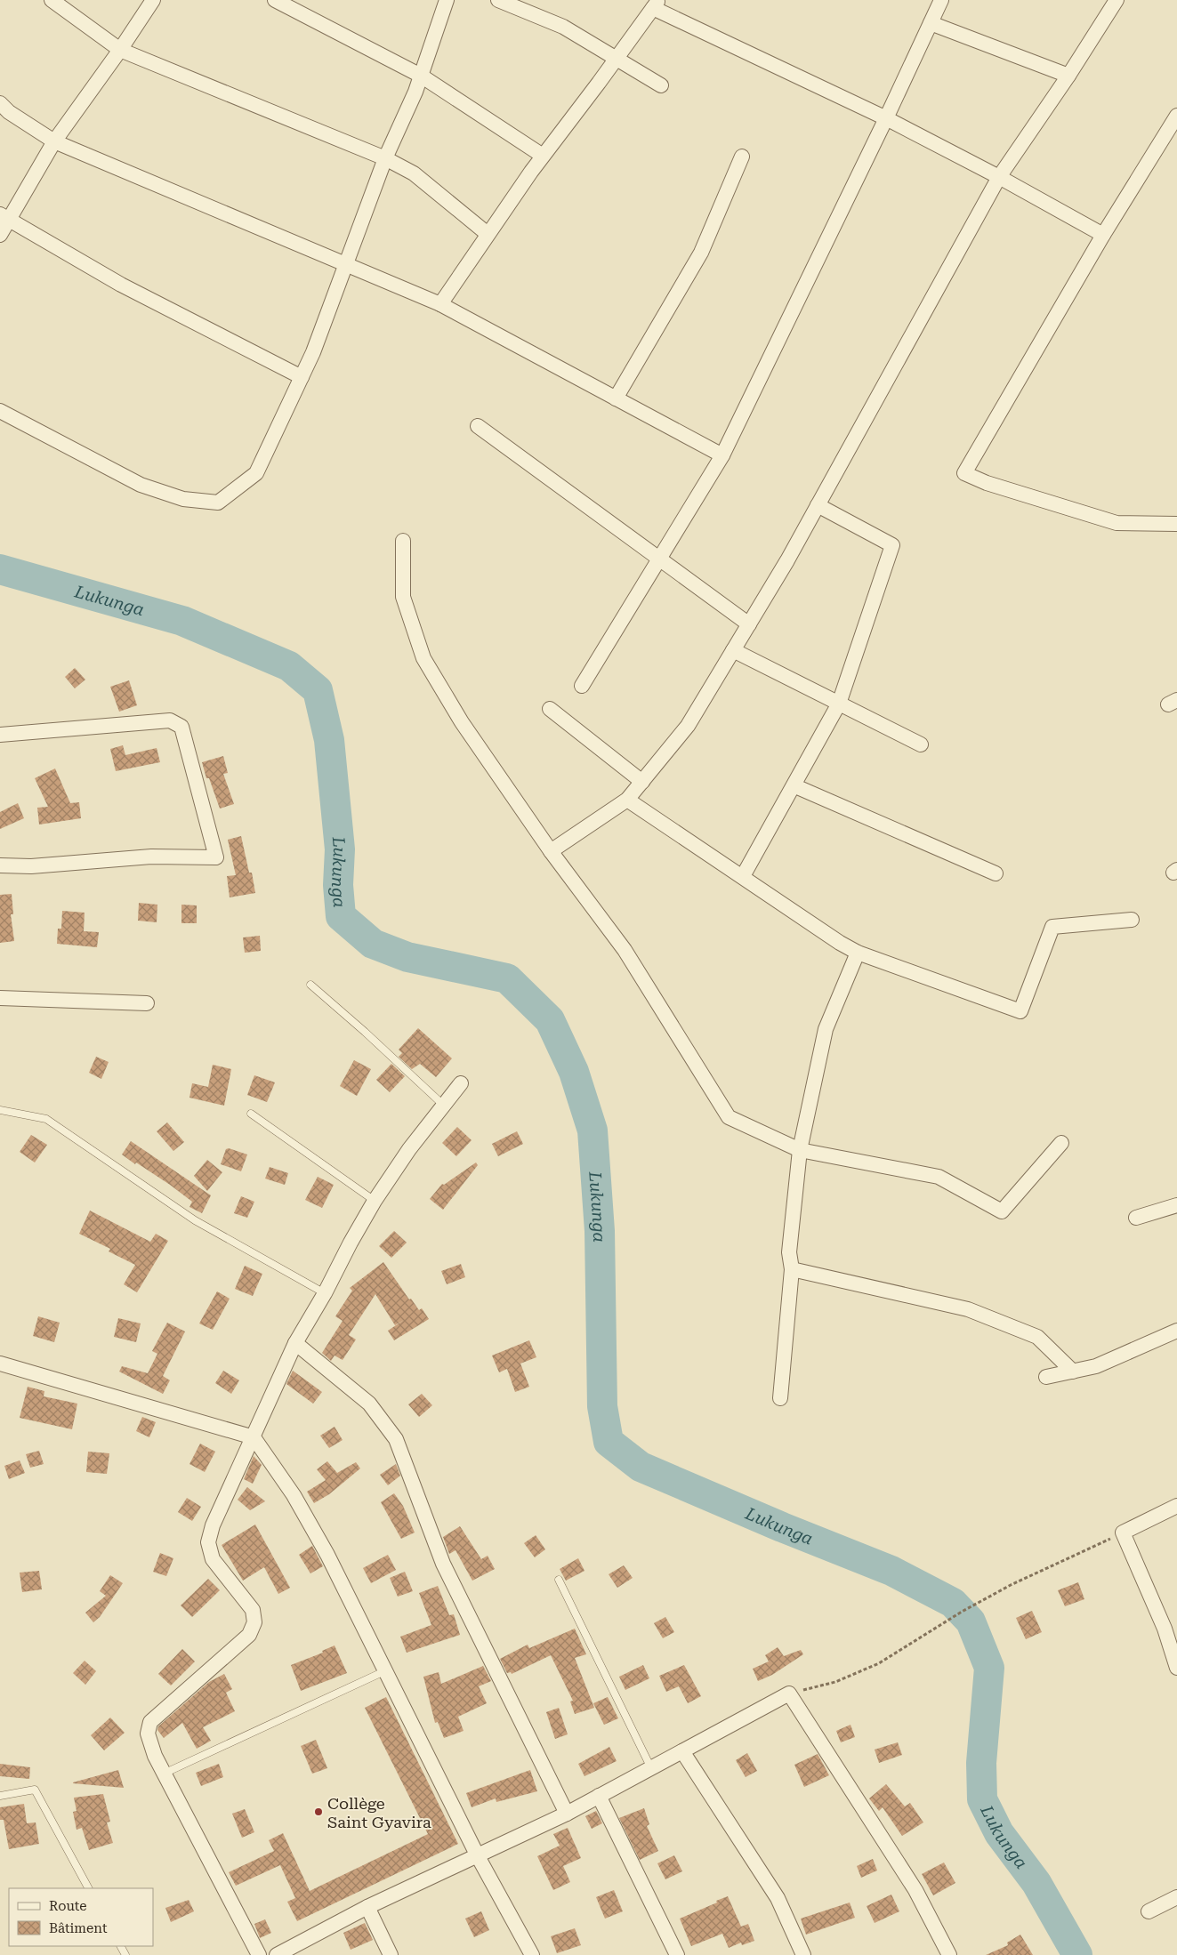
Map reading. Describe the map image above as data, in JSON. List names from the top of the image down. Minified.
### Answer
{"water":["Lukunga"],"places":["Collège Saint Gyavira"],"legend":["Route","Bâtiment"]}
